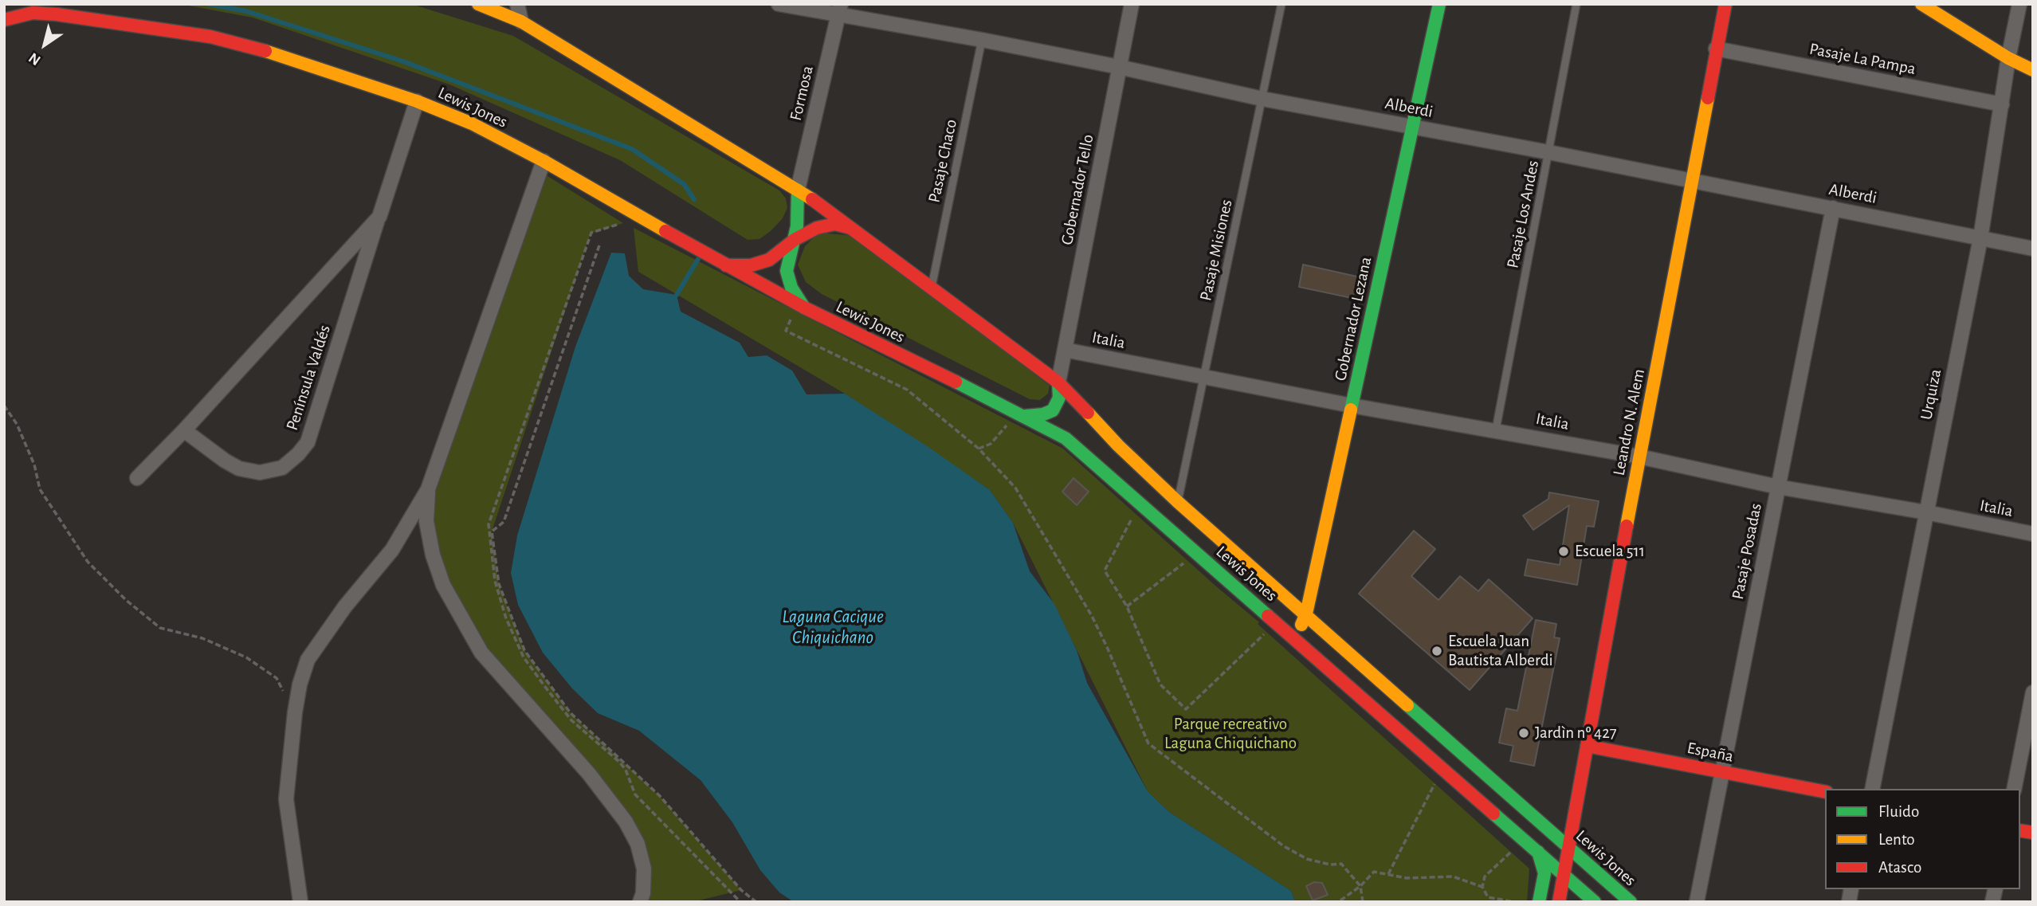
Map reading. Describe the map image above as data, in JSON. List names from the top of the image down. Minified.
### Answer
{"streets":{"street":["Pasaje La Pampa","Formosa","Lewis Jones","Alberdi","Gobernador Tello","Gobernador Lezana","Italia","Península Valdés","Urquiza","Leandro N. Alem","Pasaje Posadas","España"],"lane":["Pasaje Chaco","Pasaje Los Andes","Pasaje Misiones"]},"crossings":[["Pasaje La Pampa","Urquiza"],["Pasaje La Pampa","Leandro N. Alem"],["Formosa","Lewis Jones"],["Formosa","Alberdi"],["Lewis Jones","Pasaje Chaco"],["Lewis Jones","Gobernador Tello"],["Lewis Jones","Pasaje Misiones"],["Lewis Jones","Gobernador Lezana"],["Lewis Jones","Península Valdés"],["Lewis Jones","Leandro N. Alem"],["Alberdi","Pasaje Chaco"],["Alberdi","Gobernador Tello"],["Alberdi","Pasaje Los Andes"],["Alberdi","Pasaje Misiones"],["Alberdi","Gobernador Lezana"],["Alberdi","Urquiza"],["Alberdi","Leandro N. Alem"],["Alberdi","Pasaje Posadas"],["Gobernador Tello","Italia"],["Pasaje Los Andes","Italia"],["Pasaje Misiones","Italia"],["Gobernador Lezana","Italia"],["Italia","Urquiza"],["Italia","Leandro N. Alem"],["Italia","Pasaje Posadas"],["Leandro N. Alem","España"],["Pasaje Posadas","España"]],"water":["Laguna Cacique Chiquichano"],"parks":["Parque recreativo Laguna Chiquichano"],"places":["Escuela 511","Escuela Juan Bautista Alberdi","Jardìn nº 427"],"legend":["Fluido","Lento","Atasco"],"north":"bottom left"}
